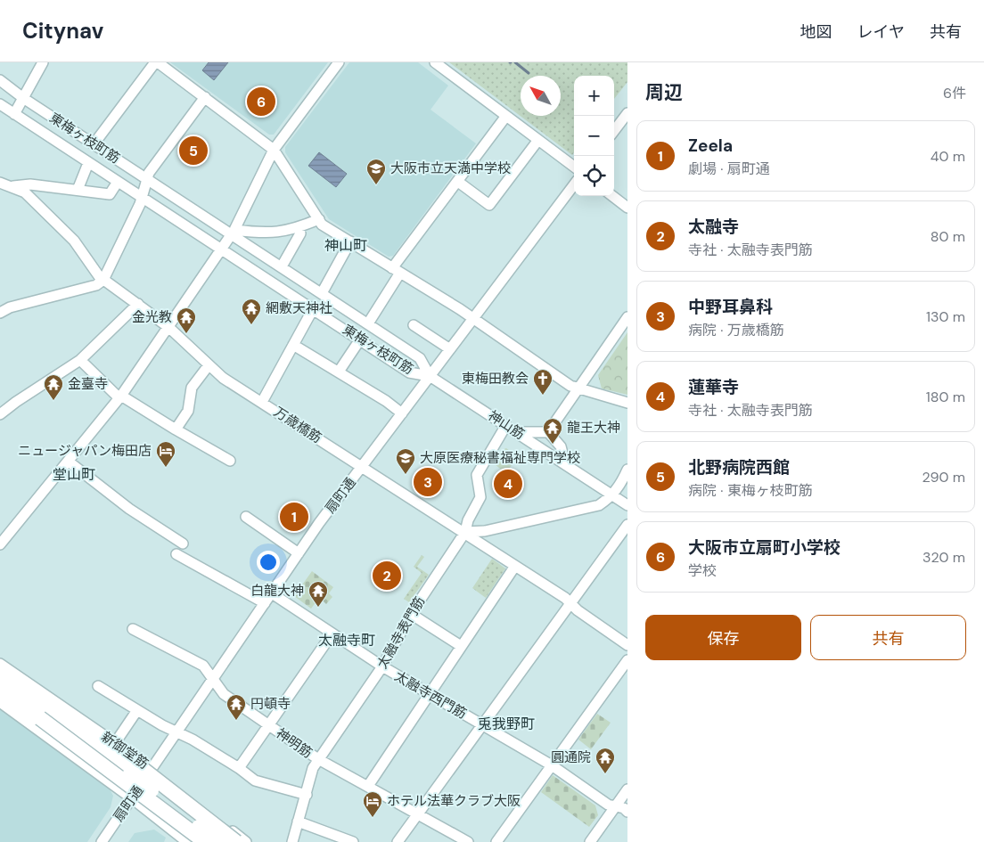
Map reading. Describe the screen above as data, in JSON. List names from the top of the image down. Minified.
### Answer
{"streets":{"street":["東梅ヶ枝町筋","万歳橋筋","神山筋","扇町通","太融寺表門筋","太融寺西門筋","神明筋","新御堂筋"]},"crossings":[["東梅ヶ枝町筋","神山筋"],["東梅ヶ枝町筋","扇町通"],["万歳橋筋","扇町通"],["万歳橋筋","太融寺表門筋"],["神山筋","扇町通"],["神山筋","太融寺表門筋"],["扇町通","太融寺西門筋"],["扇町通","神明筋"],["扇町通","新御堂筋"],["太融寺表門筋","太融寺西門筋"],["太融寺表門筋","神明筋"]],"districts":["神山町","堂山町","太融寺町","兎我野町"],"places":{"school or university":["大阪市立天満中学校","大原医療秘書福祉専門学校"],"temple":["網敷天神社","金光教","金臺寺","龍王大神","白龍大神","円頓寺","圓通院"],"church":["東梅田教会"],"hotel":["ニュージャパン梅田店","ホテル法華クラブ大阪"]},"north":"top left","page":{"header":"Citynav","nav":["地図","レイヤ","共有"],"heading":["周辺","6件"],"map_buttons":["+","−"],"pins":["6","5","3","4","1","2"],"list":[{"mark":"1","name":"Zeela","note":"劇場 · 扇町通","value":"40 m"},{"mark":"2","name":"太融寺","note":"寺社 · 太融寺表門筋","value":"80 m"},{"mark":"3","name":"中野耳鼻科","note":"病院 · 万歳橋筋","value":"130 m"},{"mark":"4","name":"蓮華寺","note":"寺社 · 太融寺表門筋","value":"180 m"},{"mark":"5","name":"北野病院西館","note":"病院 · 東梅ヶ枝町筋","value":"290 m"},{"mark":"6","name":"大阪市立扇町小学校","note":"学校","value":"320 m"}],"buttons":["保存","共有"]}}
